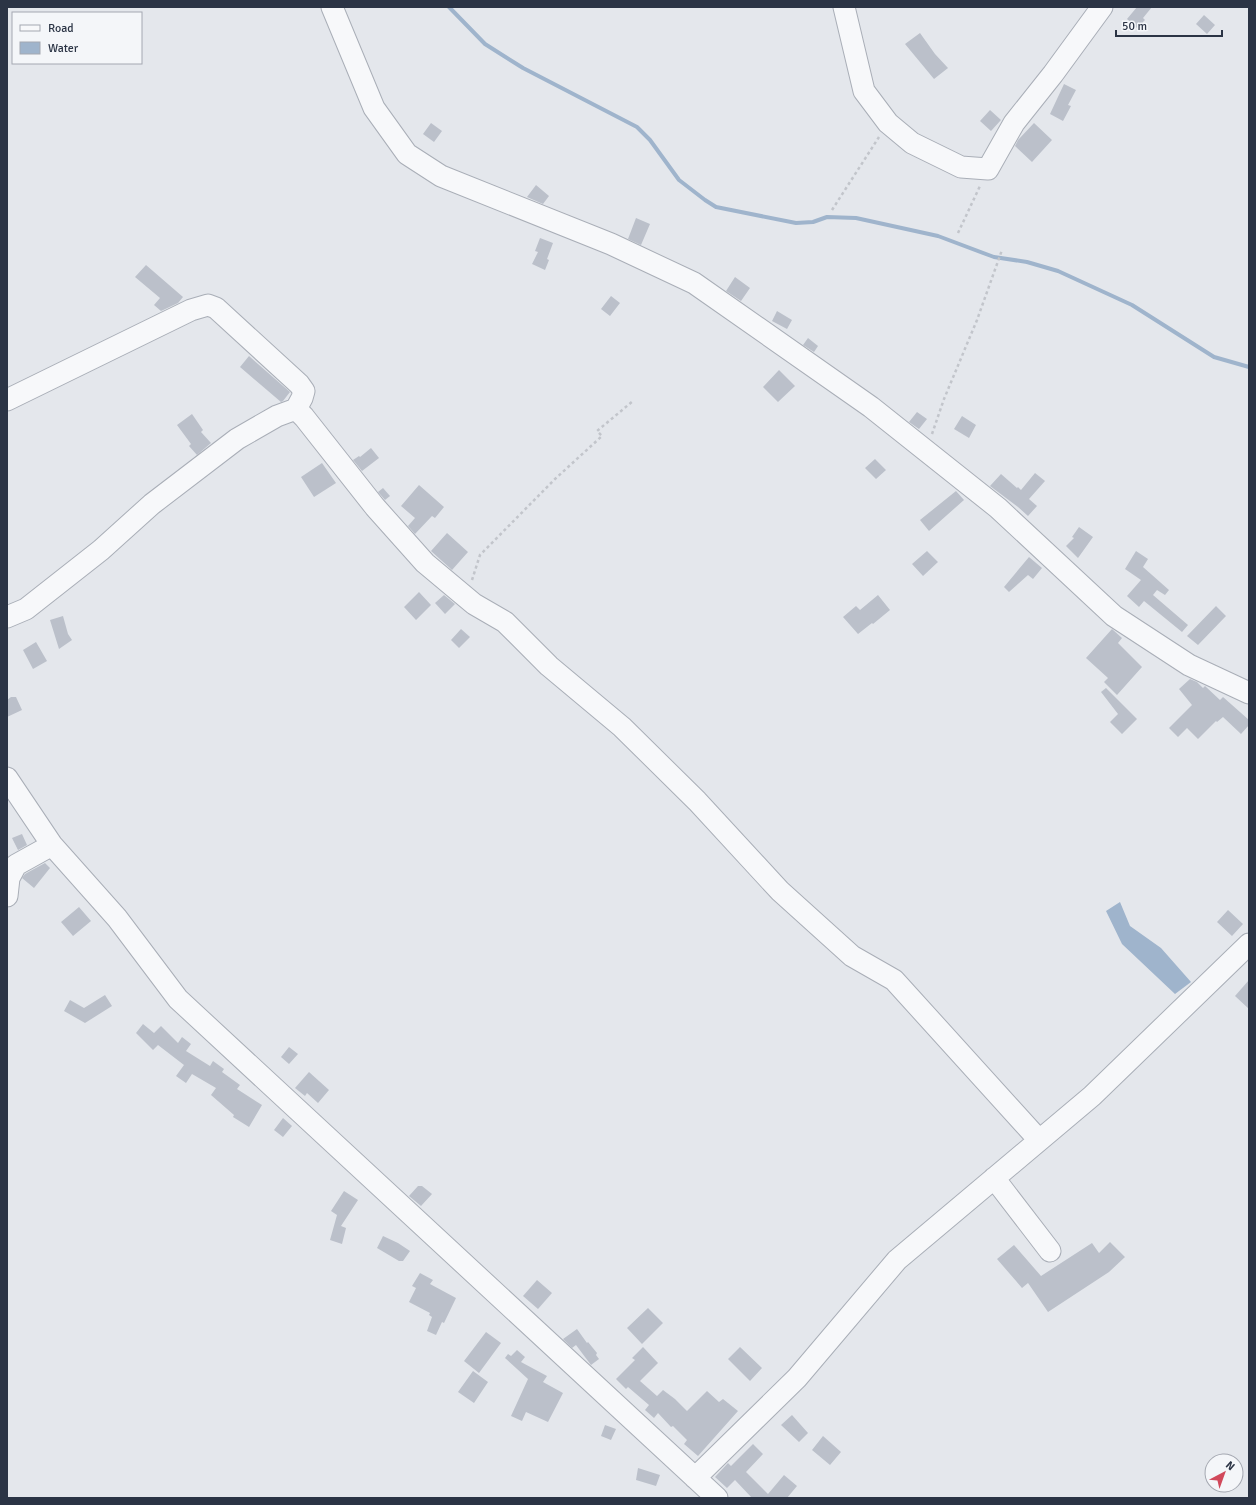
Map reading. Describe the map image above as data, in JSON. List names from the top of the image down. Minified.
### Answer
{"legend":["Road","Water"],"scale_bar":"50 m","north":"top right"}
